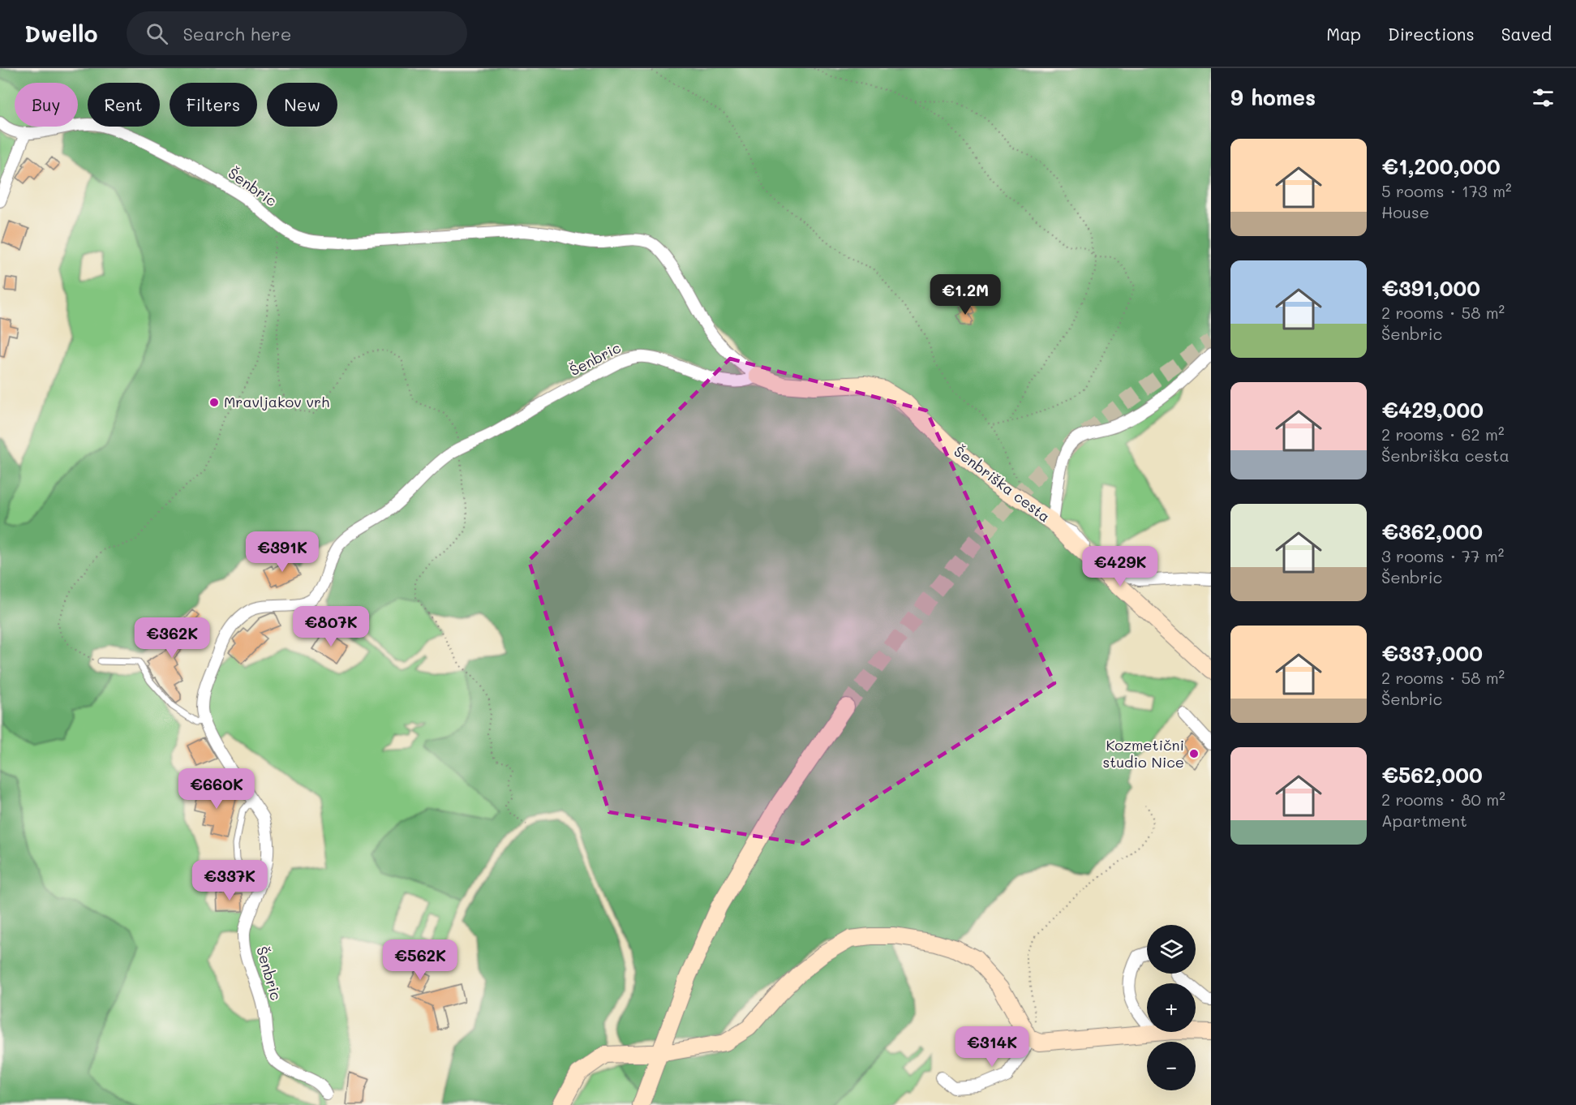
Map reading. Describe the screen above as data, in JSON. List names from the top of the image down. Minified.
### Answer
{"streets":{"street":["Šenbric","Šenbriška cesta"]},"crossings":[["Šenbric","Šenbriška cesta"]],"places":["Mravljakov vrh","Kozmetični studio Nice"],"page":{"header":"Dwello","search":"Search here","nav":["Map","Directions","Saved"],"heading":"9 homes","chip":["Buy","Rent","Filters","New"],"list":[{"name":"€1,200,000","note":"5 rooms · 173 m² · House"},{"name":"€391,000","note":"2 rooms · 58 m² · Šenbric"},{"name":"€429,000","note":"2 rooms · 62 m² · Šenbriška cesta"},{"name":"€362,000","note":"3 rooms · 77 m² · Šenbric"},{"name":"€337,000","note":"2 rooms · 58 m² · Šenbric"},{"name":"€562,000","note":"2 rooms · 80 m² · Apartment"}],"price":["€1.2M","€391K","€429K","€807K","€362K","€660K","€337K","€562K","€314K"],"map_buttons":["+","−"]}}
